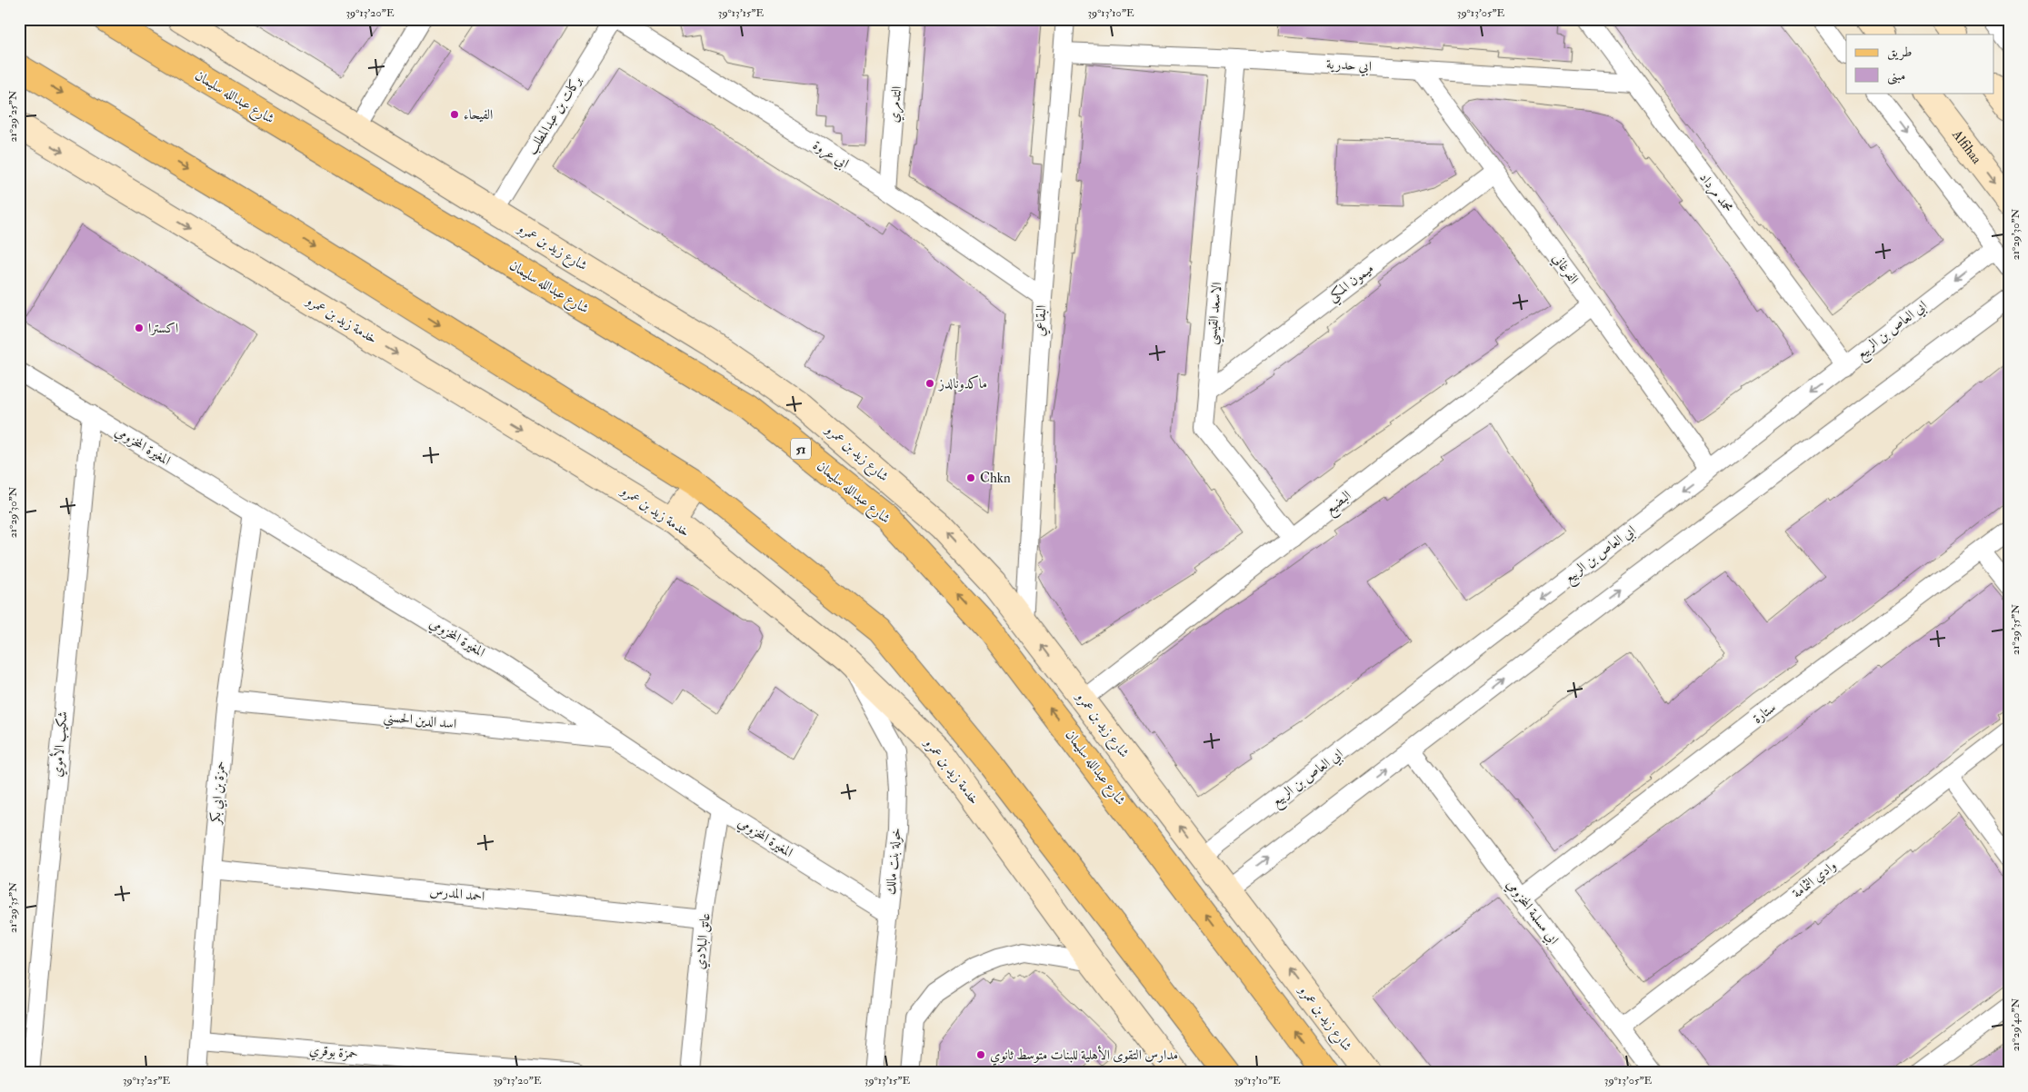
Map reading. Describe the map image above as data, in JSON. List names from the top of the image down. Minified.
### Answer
{"streets":{"main road":["شارع عبدالله سليمان","Alfihaa","شارع زيد بن عمرو","خدمة زيد بن عمرو","51"],"street":["ابي حدرية","التدمري","بركات بن عبدالمطلب","ابي عروة","محمد مرداد","الفرغاني","ميمون المكي","الاسعد القيسي","البقاعي","ابي العاص بن الربيع","المغيرة المخزومي","البضيع","ستارة","اسد الدين الحسني","شكيب الأموي","حمزة بن ابي بكر","خولة بنت مالك","وادي الثمامة","احمد المدرس","ابي مسلمة المخزومي","عاتق البلادي","حمزة بوقري"]},"crossings":[["ابي حدرية","محمد مرداد"],["ابي حدرية","الفرغاني"],["ابي حدرية","الاسعد القيسي"],["ابي حدرية","البقاعي"],["التدمري","ابي عروة"],["بركات بن عبدالمطلب","ابي عروة"],["بركات بن عبدالمطلب","شارع زيد بن عمرو"],["ابي عروة","البقاعي"],["محمد مرداد","ابي العاص بن الربيع"],["شارع زيد بن عمرو","البقاعي"],["شارع زيد بن عمرو","ابي العاص بن الربيع"],["شارع زيد بن عمرو","البضيع"],["الفرغاني","ميمون المكي"],["الفرغاني","ابي العاص بن الربيع"],["الفرغاني","البضيع"],["ميمون المكي","الاسعد القيسي"],["الاسعد القيسي","البضيع"],["خدمة زيد بن عمرو","خولة بنت مالك"],["المغيرة المخزومي","اسد الدين الحسني"],["المغيرة المخزومي","شكيب الأموي"],["المغيرة المخزومي","حمزة بن ابي بكر"],["المغيرة المخزومي","خولة بنت مالك"],["المغيرة المخزومي","عاتق البلادي"],["ستارة","ابي مسلمة المخزومي"],["اسد الدين الحسني","حمزة بن ابي بكر"],["حمزة بن ابي بكر","احمد المدرس"],["حمزة بن ابي بكر","حمزة بوقري"],["وادي الثمامة","ابي مسلمة المخزومي"],["احمد المدرس","عاتق البلادي"]],"one_way":["Alfihaa"],"places":["الفيحاء","اكسترا","ماكدونالدز","Chkn","مدارس التقوى الأهلية للبنات متوسط ثانوي"],"legend":["طريق","مبنى"],"coordinates":["39°13'20\"E","39°13'15\"E","39°13'10\"E","39°13'05\"E","21°29'25\"N","21°29'30\"N","21°29'35\"N","21°29'40\"N","39°13'25\"E"]}
